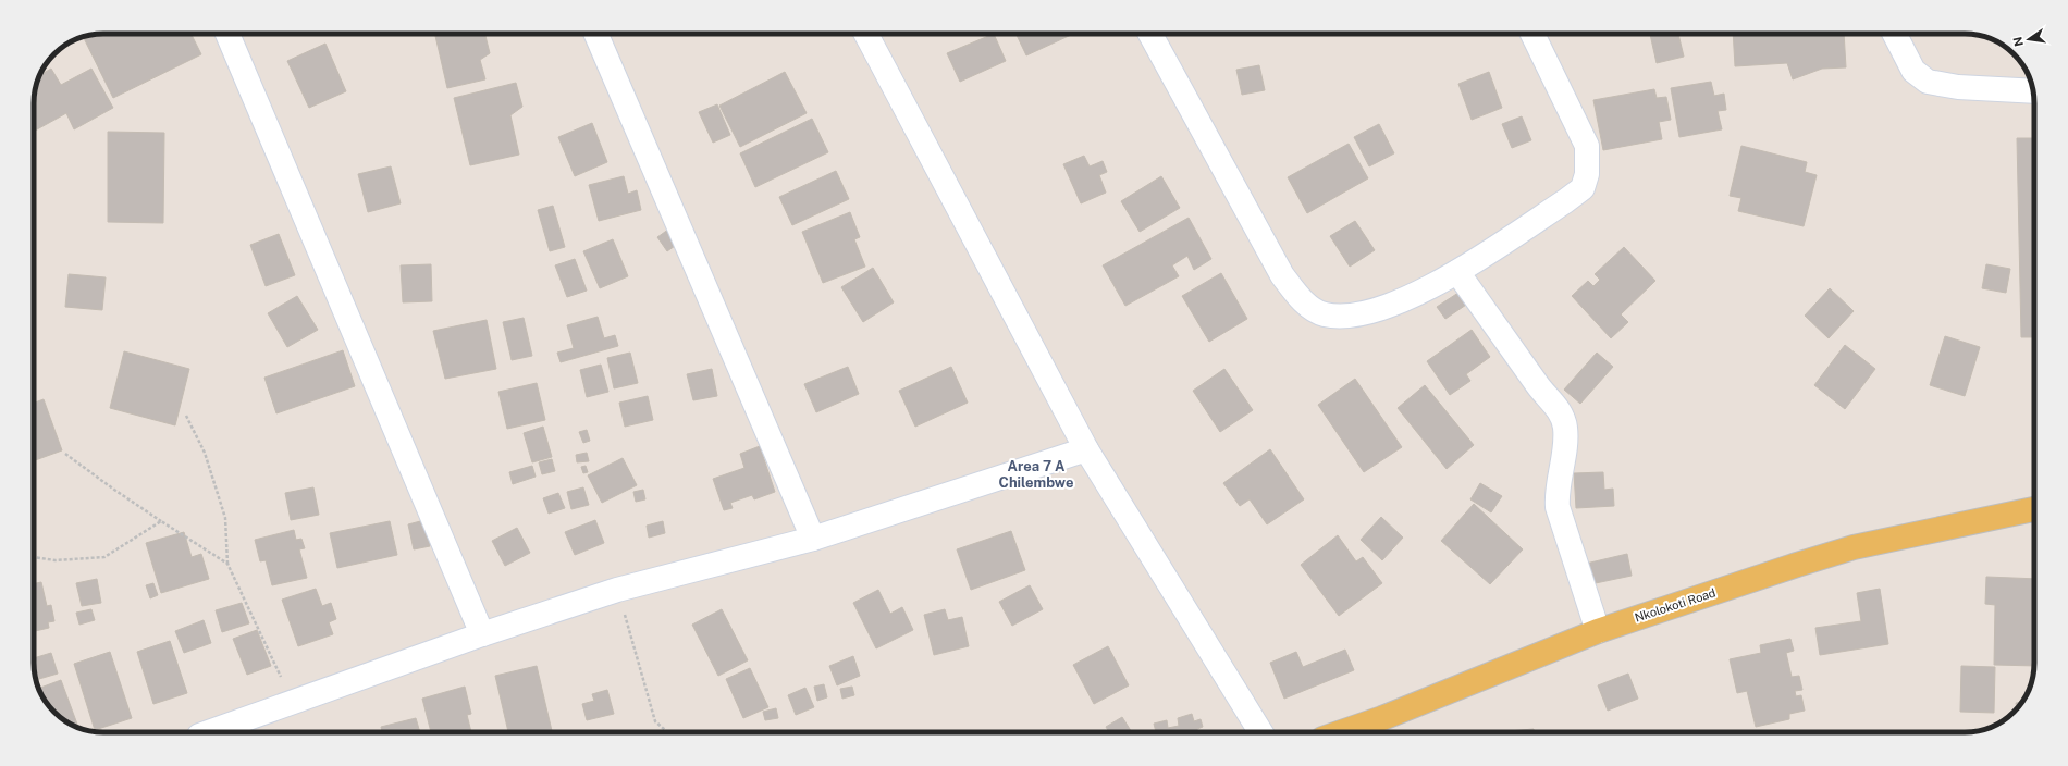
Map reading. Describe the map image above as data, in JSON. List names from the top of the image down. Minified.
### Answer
{"streets":{"main road":["Nkolokoti Road"]},"districts":["Area 7 A Chilembwe"],"north":"left"}
